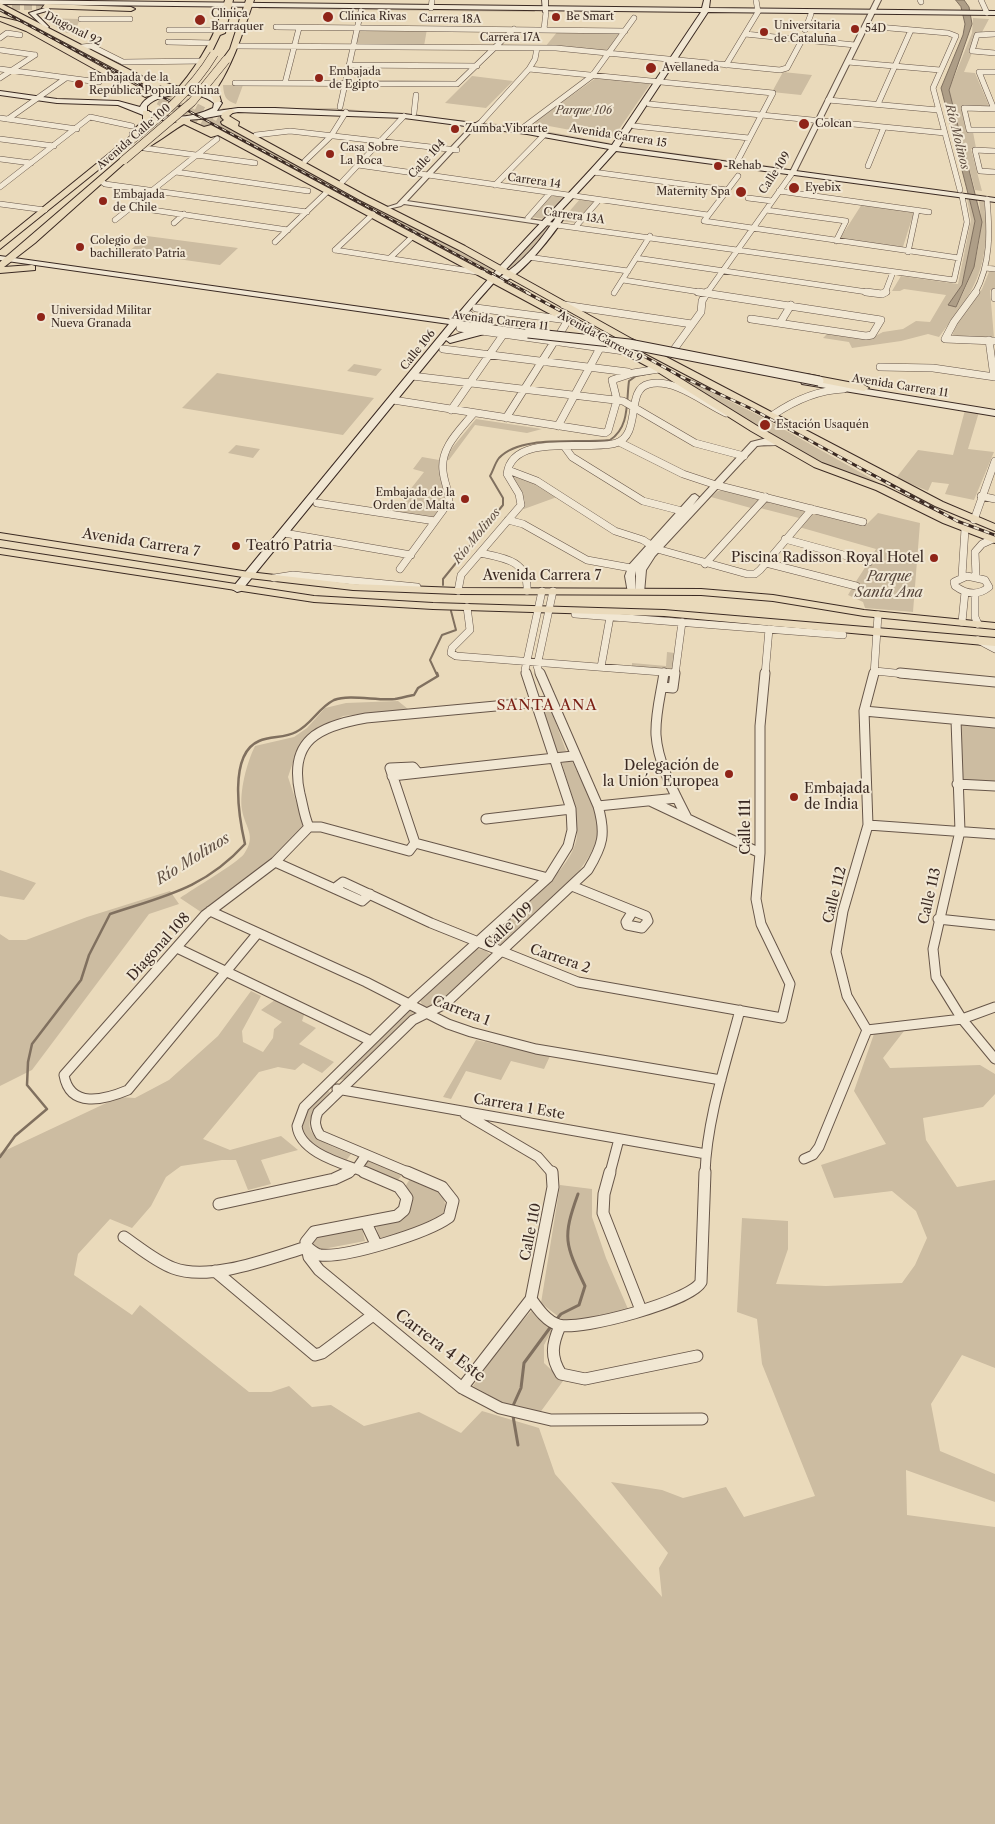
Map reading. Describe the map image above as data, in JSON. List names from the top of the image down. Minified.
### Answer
{"streets":{"main road":["Diagonal 92","Avenida Carrera 15","Avenida Calle 100","Avenida Carrera 11","Avenida Carrera 9","Calle 106","Avenida Carrera 7"],"street":["Carrera 18A","Carrera 17A","Calle 104","Calle 109","Carrera 14","Carrera 13A","Calle 111","Calle 112","Calle 113","Diagonal 108","Carrera 2","Carrera 1","Carrera 1 Este","Calle 110","Carrera 4 Este"]},"crossings":[["Carrera 17A","Avenida Calle 100"],["Carrera 17A","Calle 104"],["Carrera 17A","Calle 106"],["Avenida Carrera 15","Calle 104"],["Avenida Carrera 15","Calle 109"],["Avenida Carrera 15","Calle 106"],["Avenida Calle 100","Avenida Carrera 11"],["Calle 104","Carrera 14"],["Calle 104","Carrera 13A"],["Calle 104","Avenida Carrera 9"],["Calle 109","Carrera 14"],["Calle 109","Carrera 13A"],["Calle 109","Avenida Carrera 7"],["Calle 109","Carrera 2"],["Calle 109","Carrera 1"],["Calle 109","Carrera 1 Este"],["Carrera 14","Carrera 13A"],["Carrera 14","Calle 106"],["Carrera 13A","Calle 106"],["Avenida Carrera 11","Calle 106"],["Avenida Carrera 9","Calle 106"],["Calle 106","Avenida Carrera 7"],["Avenida Carrera 7","Calle 112"],["Calle 111","Carrera 2"],["Diagonal 108","Carrera 2"],["Diagonal 108","Carrera 1"],["Carrera 1 Este","Calle 110"],["Calle 110","Carrera 4 Este"]],"districts":["SANTA ANA"],"water":["Río Molinos"],"parks":["Parque 106","Parque Santa Ana"],"places":["Clínica Rivas","Be Smart","Clinica Barraquer","54D","Universitaria de Cataluña","Avellaneda","Embajada de Egipto","Embajada de la República Popular China","Colcan","Zumba Vibrarte","Casa Sobre La Roca","Rehab","Eyebix","Maternity Spa","Embajada de Chile","Colegio de bachillerato Patria","Universidad Militar Nueva Granada","Estación Usaquén","Embajada de la Orden de Malta","Teatro Patria","Piscina Radisson Royal Hotel","Delegación de la Unión Europea","Embajada de India"]}
